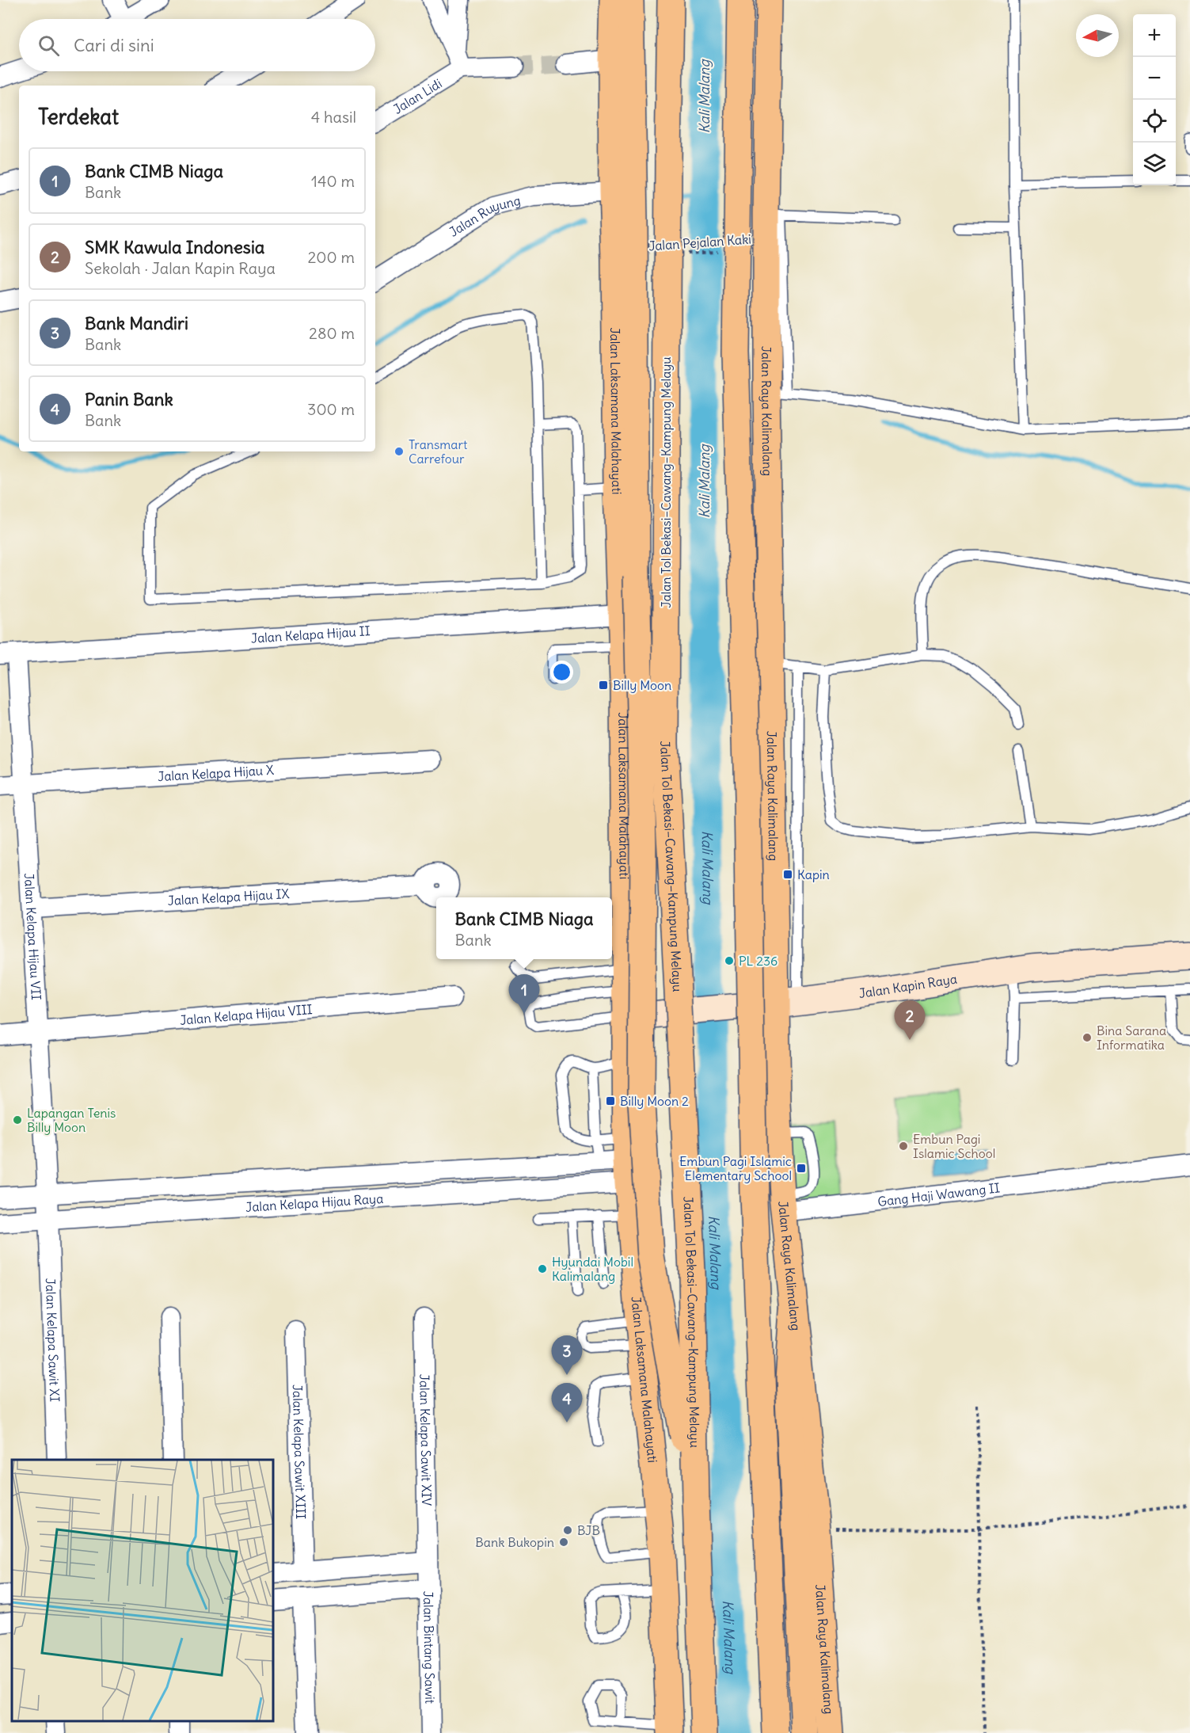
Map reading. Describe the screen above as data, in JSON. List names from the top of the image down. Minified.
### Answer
{"streets":{"main road":["Jalan Laksamana Malahayati","Jalan Raya Kalimalang","Jalan Tol Bekasi–Cawang–Kampung Melayu"],"street":["Jalan Lidi","Jalan Ruyung","Jalan Kelapa Hijau II","Jalan Kelapa Hijau X","Jalan Kelapa Hijau IX","Jalan Kelapa Hijau VII","Jalan Kapin Raya","Jalan Kelapa Hijau VIII","Gang Haji Wawang II","Jalan Kelapa Hijau Raya","Jalan Kelapa Sawit XI","Jalan Kelapa Sawit XIV","Jalan Kelapa Sawit XIII","Jalan Bintang Sawit"],"path":["Jalan Pejalan Kaki"]},"crossings":[["Jalan Ruyung","Jalan Laksamana Malahayati"],["Jalan Laksamana Malahayati","Jalan Kelapa Hijau II"],["Jalan Laksamana Malahayati","Jalan Kapin Raya"],["Jalan Laksamana Malahayati","Jalan Kelapa Hijau Raya"],["Jalan Raya Kalimalang","Jalan Kapin Raya"],["Jalan Raya Kalimalang","Gang Haji Wawang II"],["Jalan Kelapa Hijau II","Jalan Kelapa Hijau VII"],["Jalan Kelapa Hijau X","Jalan Kelapa Hijau VII"],["Jalan Kelapa Hijau IX","Jalan Kelapa Hijau VII"],["Jalan Kelapa Hijau VII","Jalan Kelapa Hijau VIII"],["Jalan Kelapa Hijau VII","Jalan Kelapa Hijau Raya"],["Jalan Kelapa Hijau VII","Jalan Kelapa Sawit XI"],["Jalan Kelapa Hijau Raya","Jalan Kelapa Sawit XI"],["Jalan Kelapa Sawit XIV","Jalan Bintang Sawit"]],"water":["Kali Malang"],"places":{"other":["Transmart Carrefour","PL 236","Bina Sarana Informatika","Lapangan Tenis Billy Moon","Embun Pagi Islamic School","Hyundai Mobil Kalimalang","BJB","Bank Bukopin"],"transit":["Billy Moon","Kapin","Billy Moon 2","Embun Pagi Islamic Elementary School"]},"north":"left","page":{"map_buttons":["+","−"],"search":"Cari di sini","heading":["Terdekat","4 hasil"],"list":[{"mark":"1","name":"Bank CIMB Niaga","note":"Bank","value":"140 m"},{"mark":"2","name":"SMK Kawula Indonesia","note":"Sekolah · Jalan Kapin Raya","value":"200 m"},{"mark":"3","name":"Bank Mandiri","note":"Bank","value":"280 m"},{"mark":"4","name":"Panin Bank","note":"Bank","value":"300 m"}],"popup":["Bank CIMB Niaga","Bank"],"pins":["1","2","3","4"]}}
